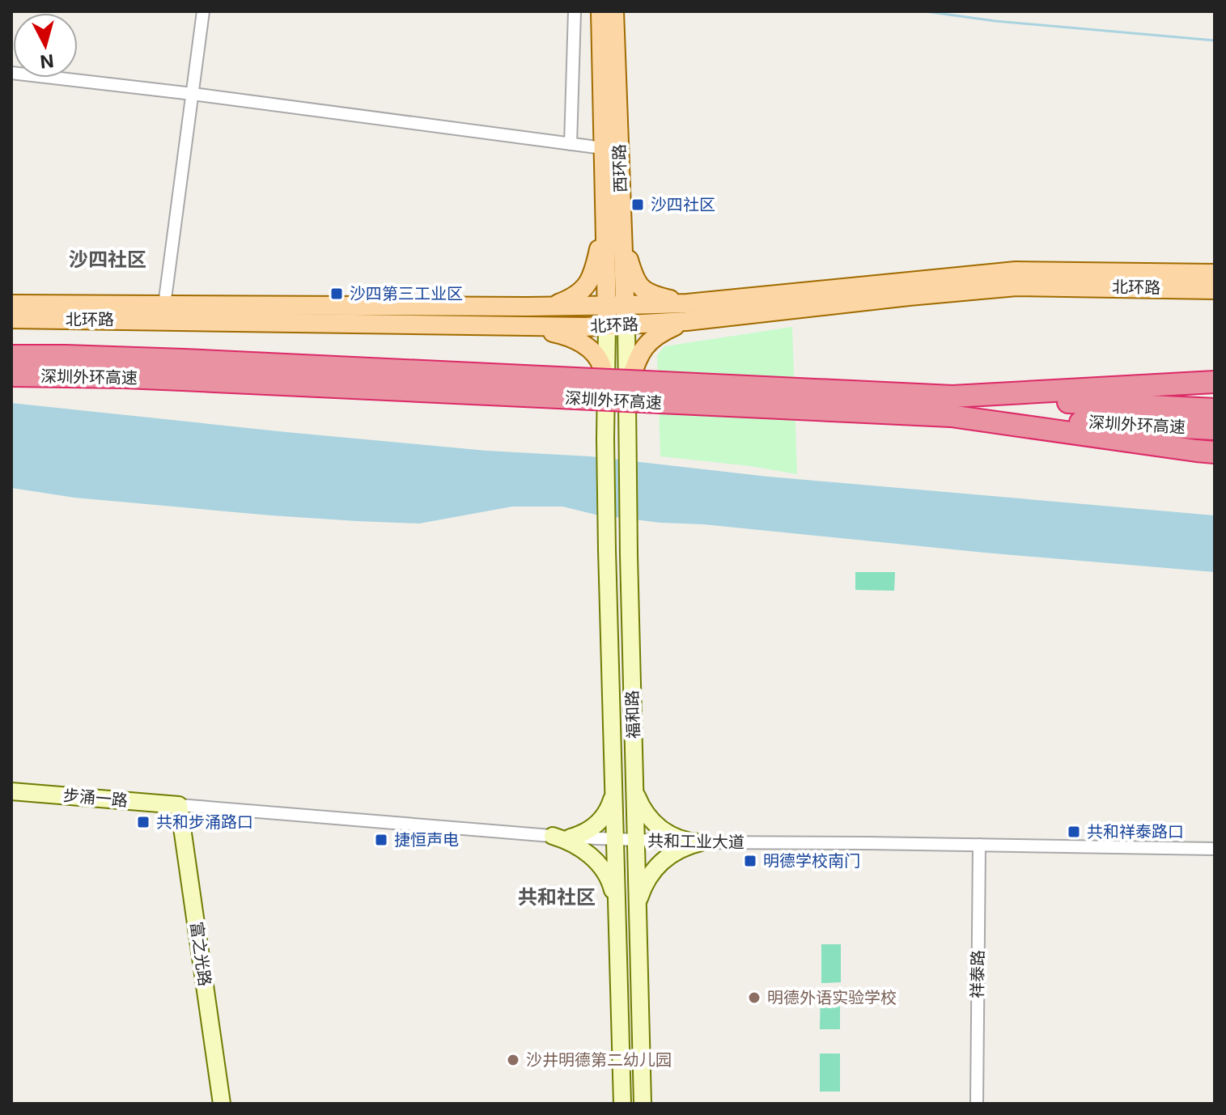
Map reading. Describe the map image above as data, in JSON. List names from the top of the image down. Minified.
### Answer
{"streets":{"highway":["深圳外环高速"],"main road":["西环路","北环路","福和路","步涌一路","富之光路"],"street":["共和工业大道","祥泰路"]},"crossings":[["西环路","北环路"],["西环路","福和路"],["北环路","福和路"],["福和路","共和工业大道"],["步涌一路","共和工业大道"],["步涌一路","富之光路"],["共和工业大道","富之光路"],["共和工业大道","祥泰路"]],"districts":["沙四社区","共和社区"],"places":{"transit":["沙四社区","沙四第三工业区","共和步涌路口","共和祥泰路口","捷恒声电","明德学校南门"],"other":["明德外语实验学校","沙井明德第二幼儿园"]},"north":"bottom"}
